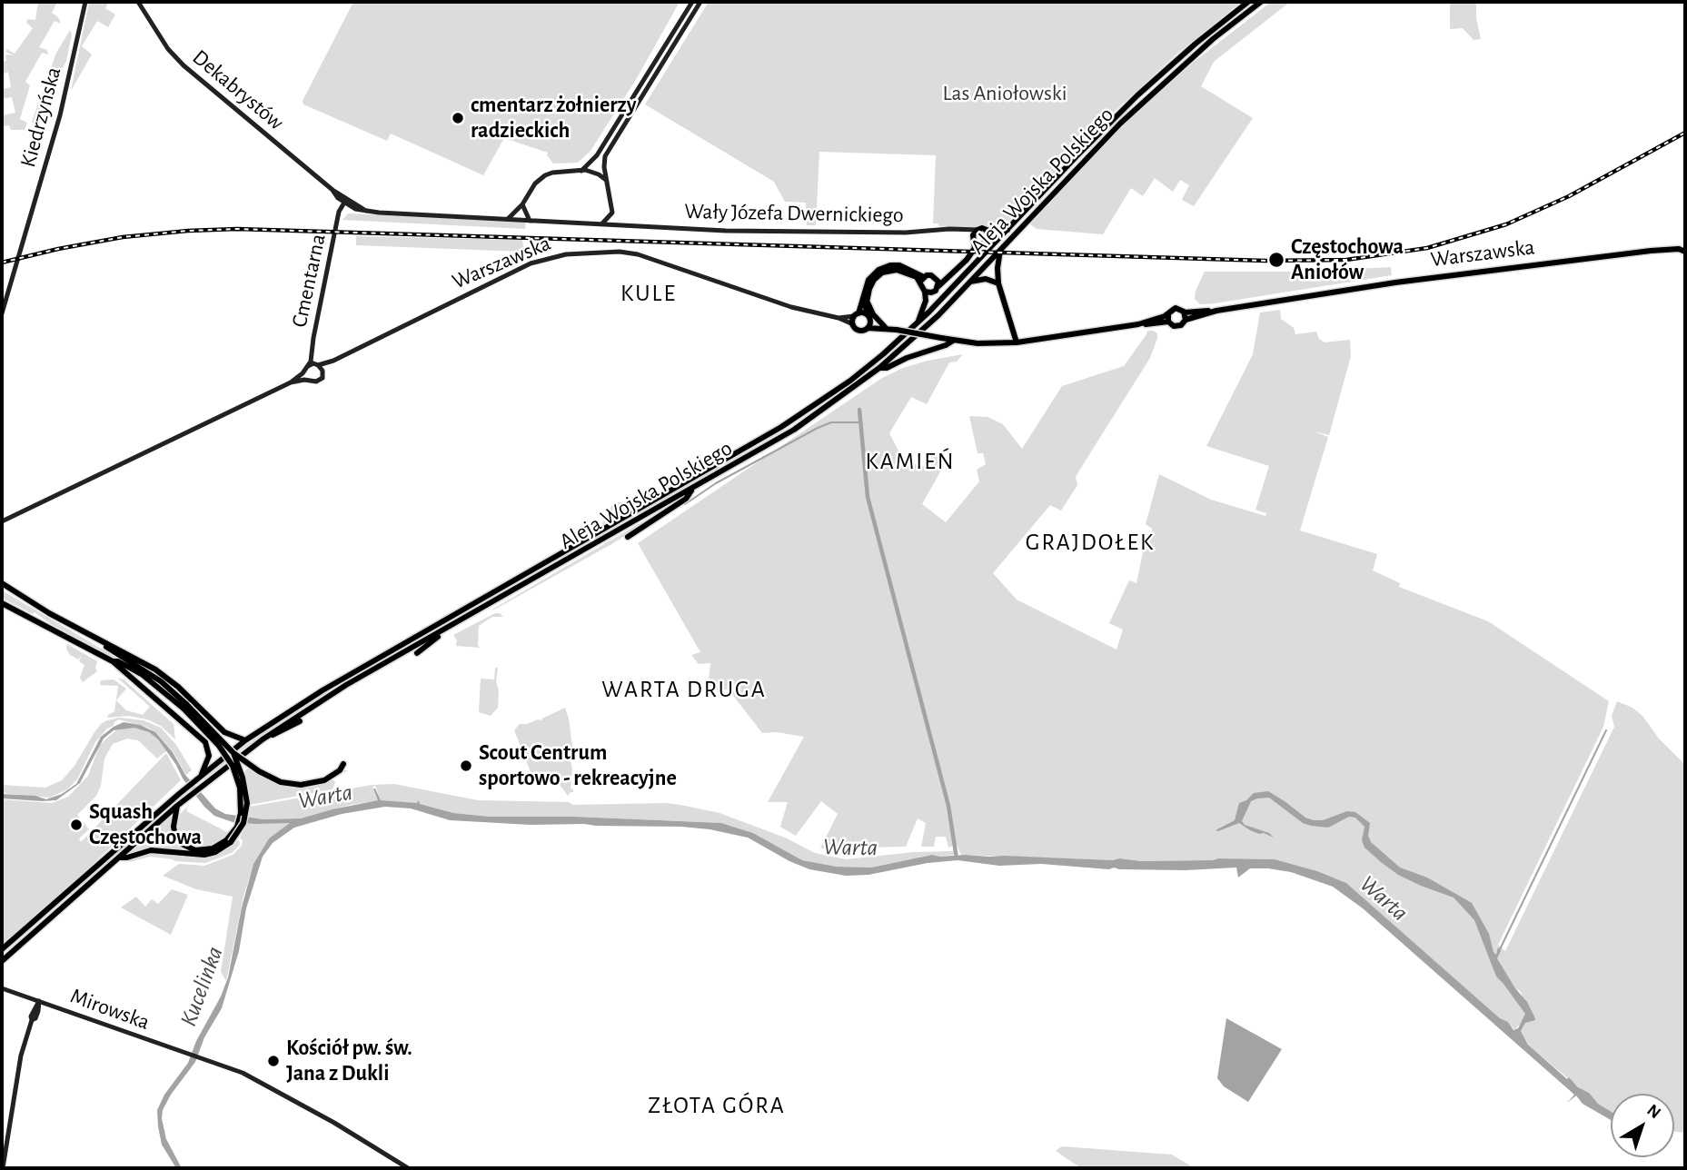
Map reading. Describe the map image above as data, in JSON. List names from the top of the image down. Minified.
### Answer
{"streets":{"main road":["Aleja Wojska Polskiego","Warszawska"],"street":["Dekabrystów","Kiedrzyńska","Wały Józefa Dwernickiego","Cmentarna","Mirowska"]},"crossings":[["Dekabrystów","Wały Józefa Dwernickiego"],["Dekabrystów","Cmentarna"],["Wały Józefa Dwernickiego","Cmentarna"],["Warszawska","Cmentarna"]],"districts":["KULE","KAMIEŃ","GRAJDOŁEK","WARTA DRUGA","ZŁOTA GÓRA"],"water":["Warta","Kucelinka"],"parks":["Las Aniołowski"],"places":["cmentarz żołnierzy radzieckich","Częstochowa Aniołów","Scout Centrum sportowo - rekreacyjne","Squash Częstochowa","Kościół pw. św. Jana z Dukli"],"north":"top right"}
